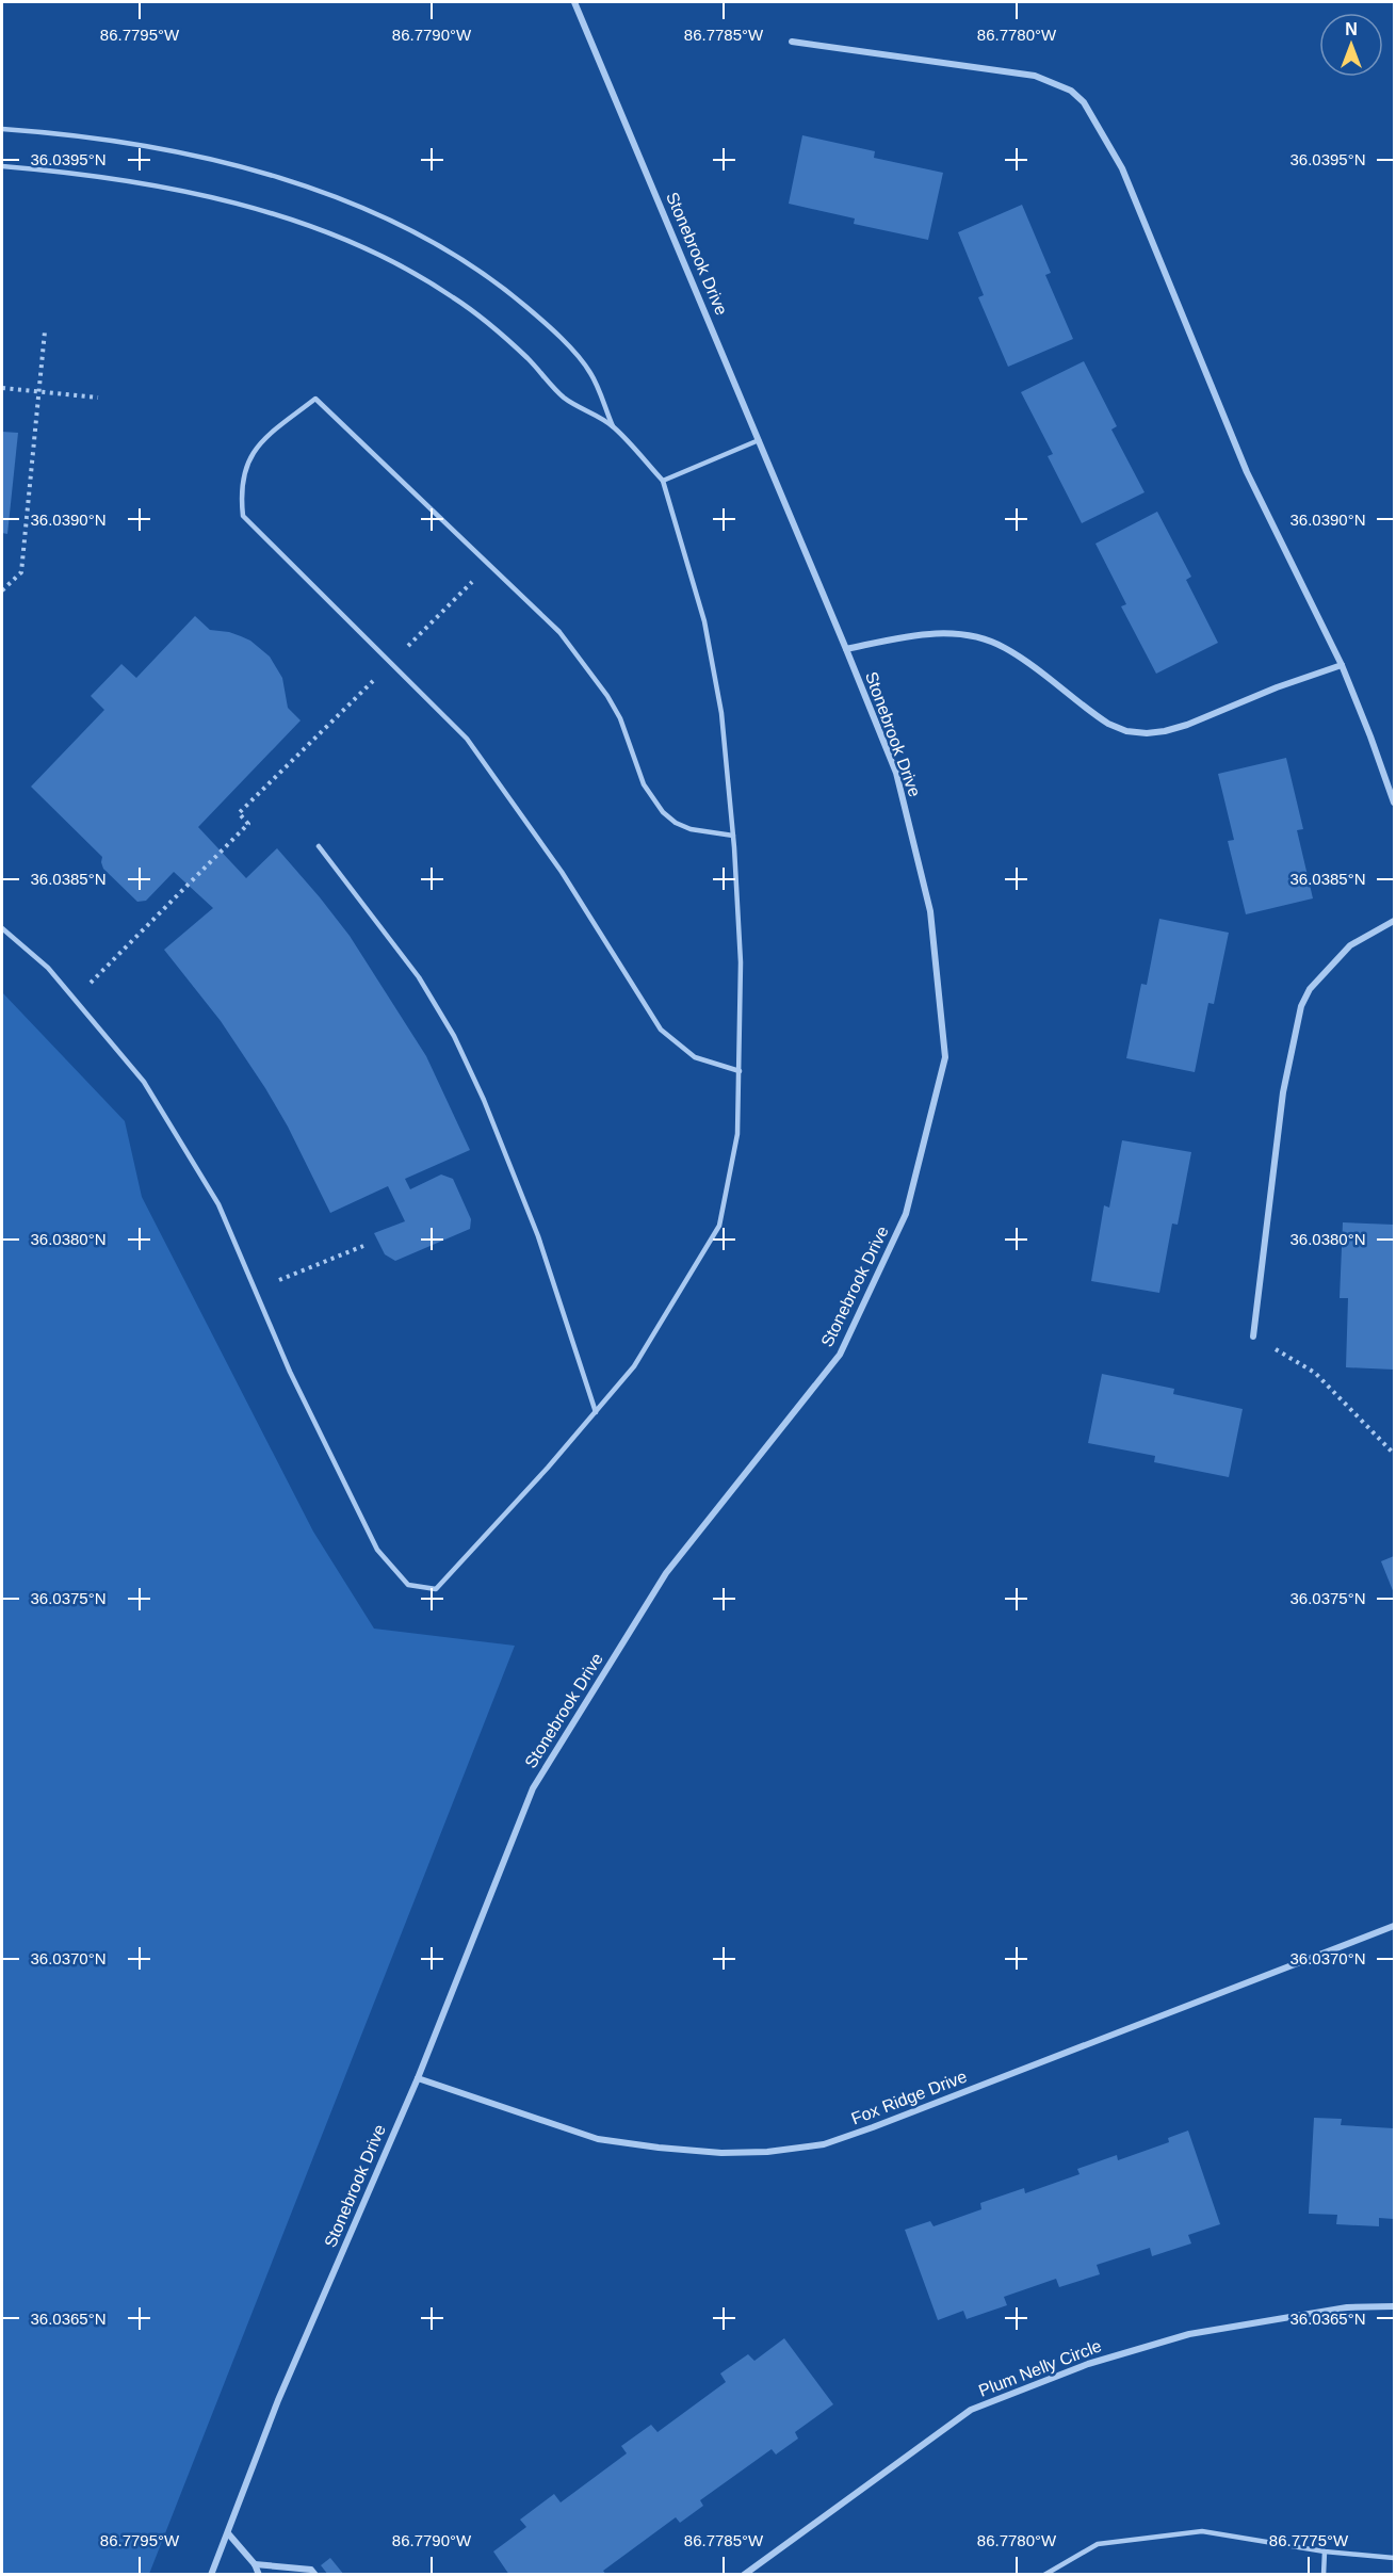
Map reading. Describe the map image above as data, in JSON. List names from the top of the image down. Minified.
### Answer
{"streets":{"street":["Stonebrook Drive","Fox Ridge Drive","Plum Nelly Circle"]},"crossings":[["Stonebrook Drive","Fox Ridge Drive"]],"north":"top","coordinates":["86.7795°W","86.7790°W","86.7785°W","86.7780°W","36.0395°N","36.0390°N","36.0385°N","36.0380°N","36.0375°N","36.0370°N","36.0365°N","86.7775°W"]}
